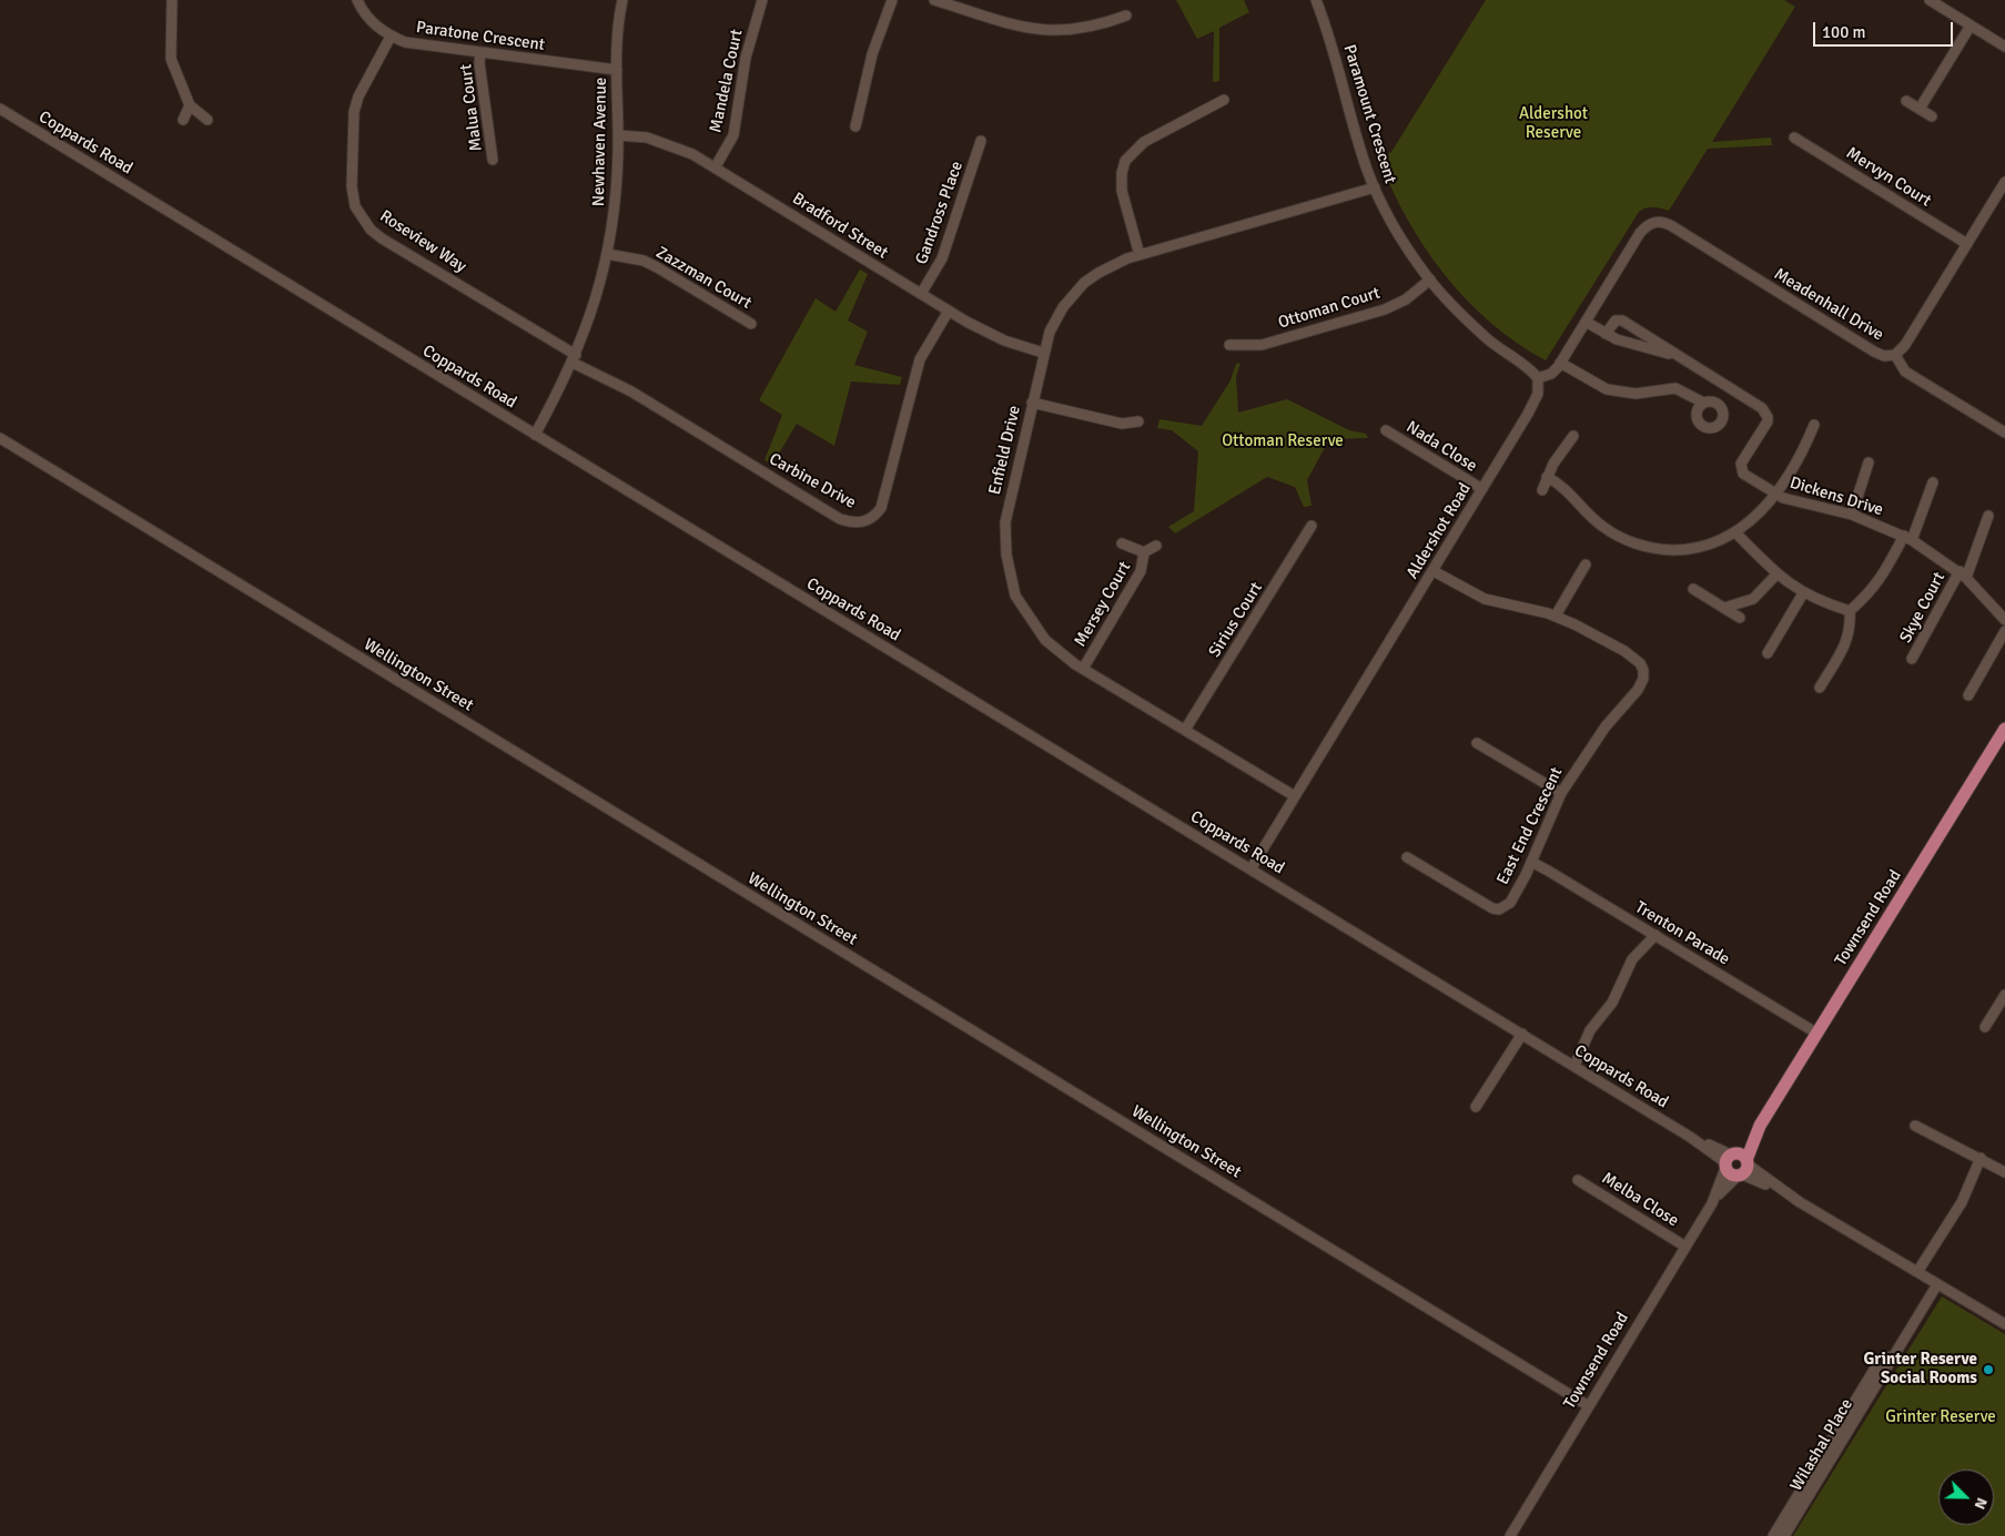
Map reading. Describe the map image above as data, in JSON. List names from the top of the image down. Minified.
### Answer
{"streets":{"main road":["Townsend Road"],"street":["Paratone Crescent","Mandela Court","Malua Court","Paramount Crescent","Newhaven Avenue","Coppards Road","Mervyn Court","Gandross Place","Bradford Street","Roseview Way","Zazzman Court","Meadenhall Drive","Ottoman Court","Nada Close","Enfield Drive","Carbine Drive","Dickens Drive","Aldershot Road","Mersey Court","Skye Court","Sirius Court","Wellington Street","East End Crescent","Trenton Parade","Melba Close","Wilashal Place"]},"crossings":[["Paratone Crescent","Malua Court"],["Paratone Crescent","Newhaven Avenue"],["Paratone Crescent","Roseview Way"],["Mandela Court","Bradford Street"],["Paramount Crescent","Ottoman Court"],["Paramount Crescent","Enfield Drive"],["Paramount Crescent","Aldershot Road"],["Newhaven Avenue","Coppards Road"],["Newhaven Avenue","Bradford Street"],["Newhaven Avenue","Roseview Way"],["Newhaven Avenue","Zazzman Court"],["Newhaven Avenue","Carbine Drive"],["Coppards Road","Aldershot Road"],["Coppards Road","Townsend Road"],["Coppards Road","Wilashal Place"],["Mervyn Court","Meadenhall Drive"],["Gandross Place","Bradford Street"],["Bradford Street","Enfield Drive"],["Bradford Street","Carbine Drive"],["Roseview Way","Carbine Drive"],["Meadenhall Drive","Dickens Drive"],["Nada Close","Aldershot Road"],["Enfield Drive","Aldershot Road"],["Enfield Drive","Mersey Court"],["Enfield Drive","Sirius Court"],["Dickens Drive","Skye Court"],["Aldershot Road","East End Crescent"],["Wellington Street","Townsend Road"],["East End Crescent","Trenton Parade"],["Townsend Road","Trenton Parade"],["Townsend Road","Melba Close"]],"parks":["Aldershot Reserve","Ottoman Reserve","Grinter Reserve"],"places":["Grinter Reserve Social Rooms"],"scale_bar":"100 m","north":"bottom right"}
